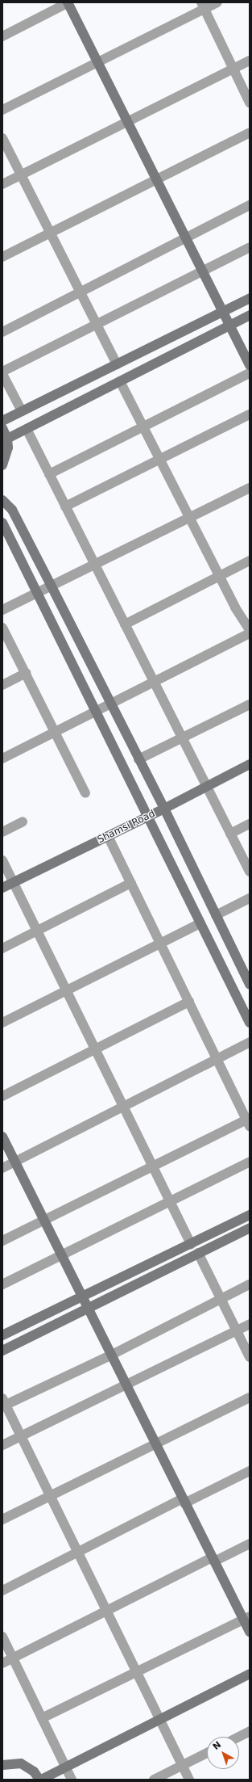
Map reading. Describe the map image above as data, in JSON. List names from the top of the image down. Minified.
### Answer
{"streets":{"street":["Shamsi Road"]},"north":"top left"}
